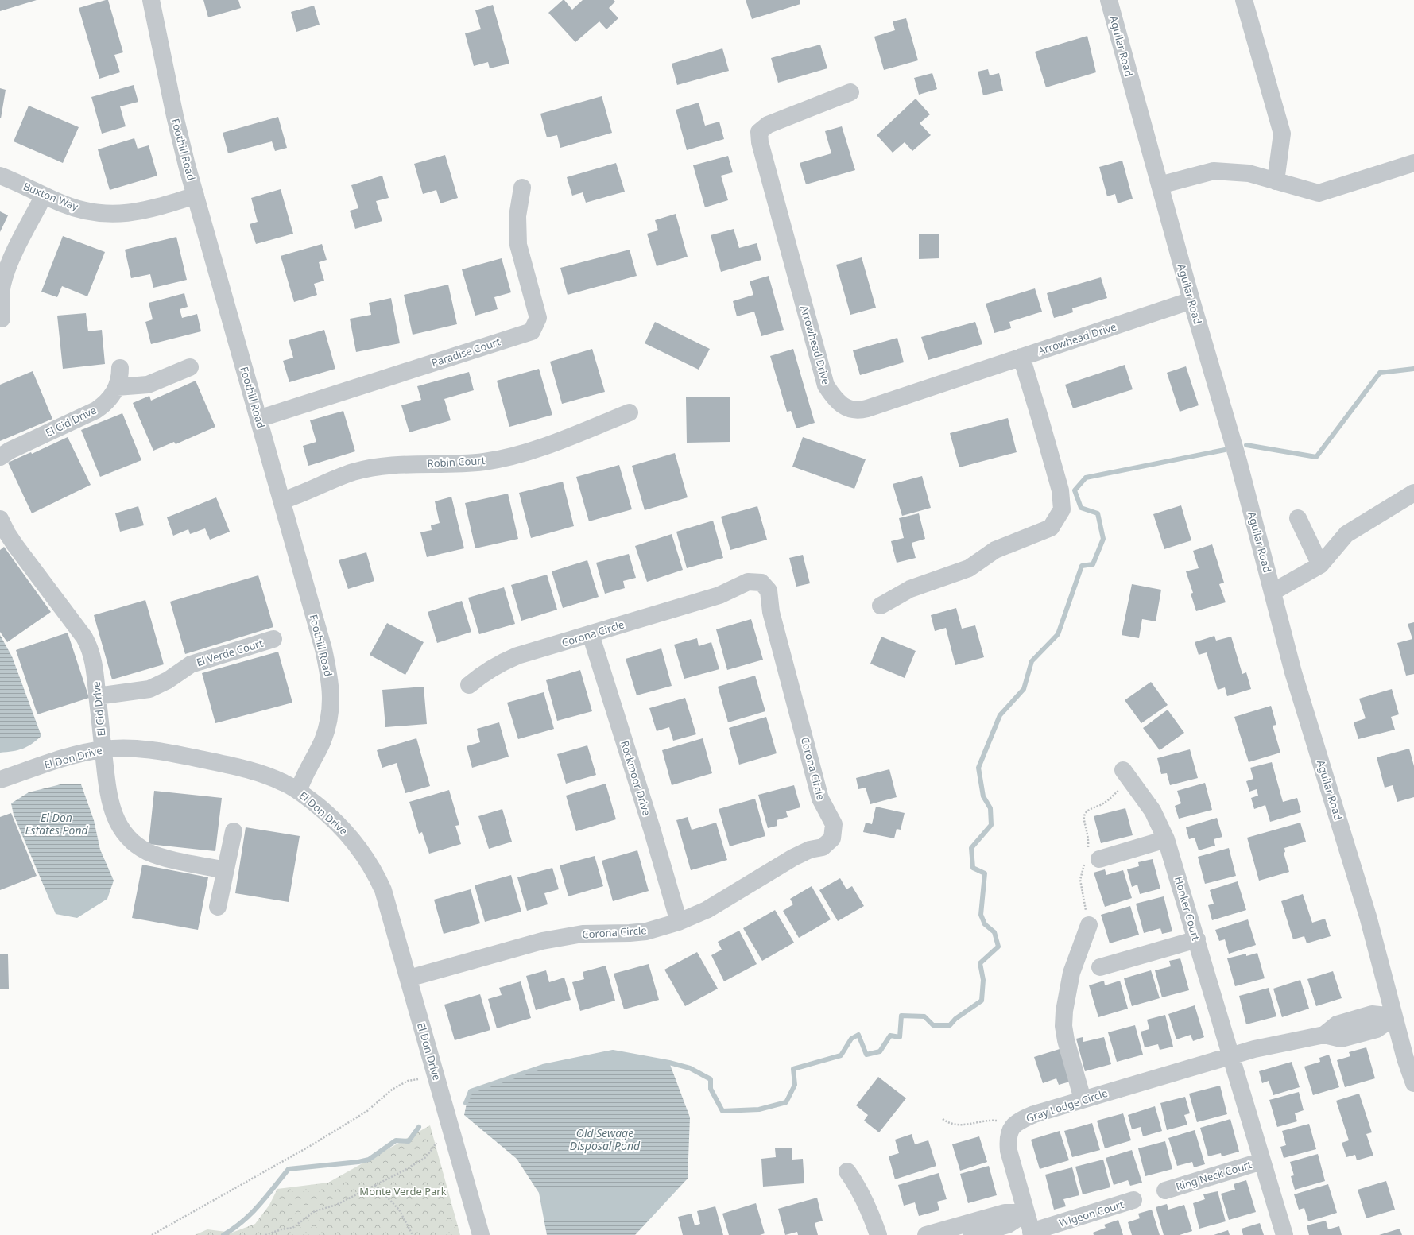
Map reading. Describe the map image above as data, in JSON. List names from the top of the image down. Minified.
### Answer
{"streets":{"street":["Aguilar Road","Foothill Road","Buxton Way","Arrowhead Drive","Paradise Court","El Cid Drive","Robin Court","Corona Circle","El Verde Court","El Don Drive","Rockmoor Drive","Honker Court","Gray Lodge Circle","Ring Neck Court","Wigeon Court"]},"crossings":[["Aguilar Road","Arrowhead Drive"],["Aguilar Road","Gray Lodge Circle"],["Foothill Road","Buxton Way"],["Foothill Road","Paradise Court"],["Foothill Road","Robin Court"],["Foothill Road","El Don Drive"],["El Cid Drive","El Verde Court"],["El Cid Drive","El Don Drive"],["Corona Circle","El Don Drive"],["Corona Circle","Rockmoor Drive"],["Honker Court","Gray Lodge Circle"]],"water":["El Don Estates Pond","Old Sewage Disposal Pond"],"parks":["Monte Verde Park"]}
